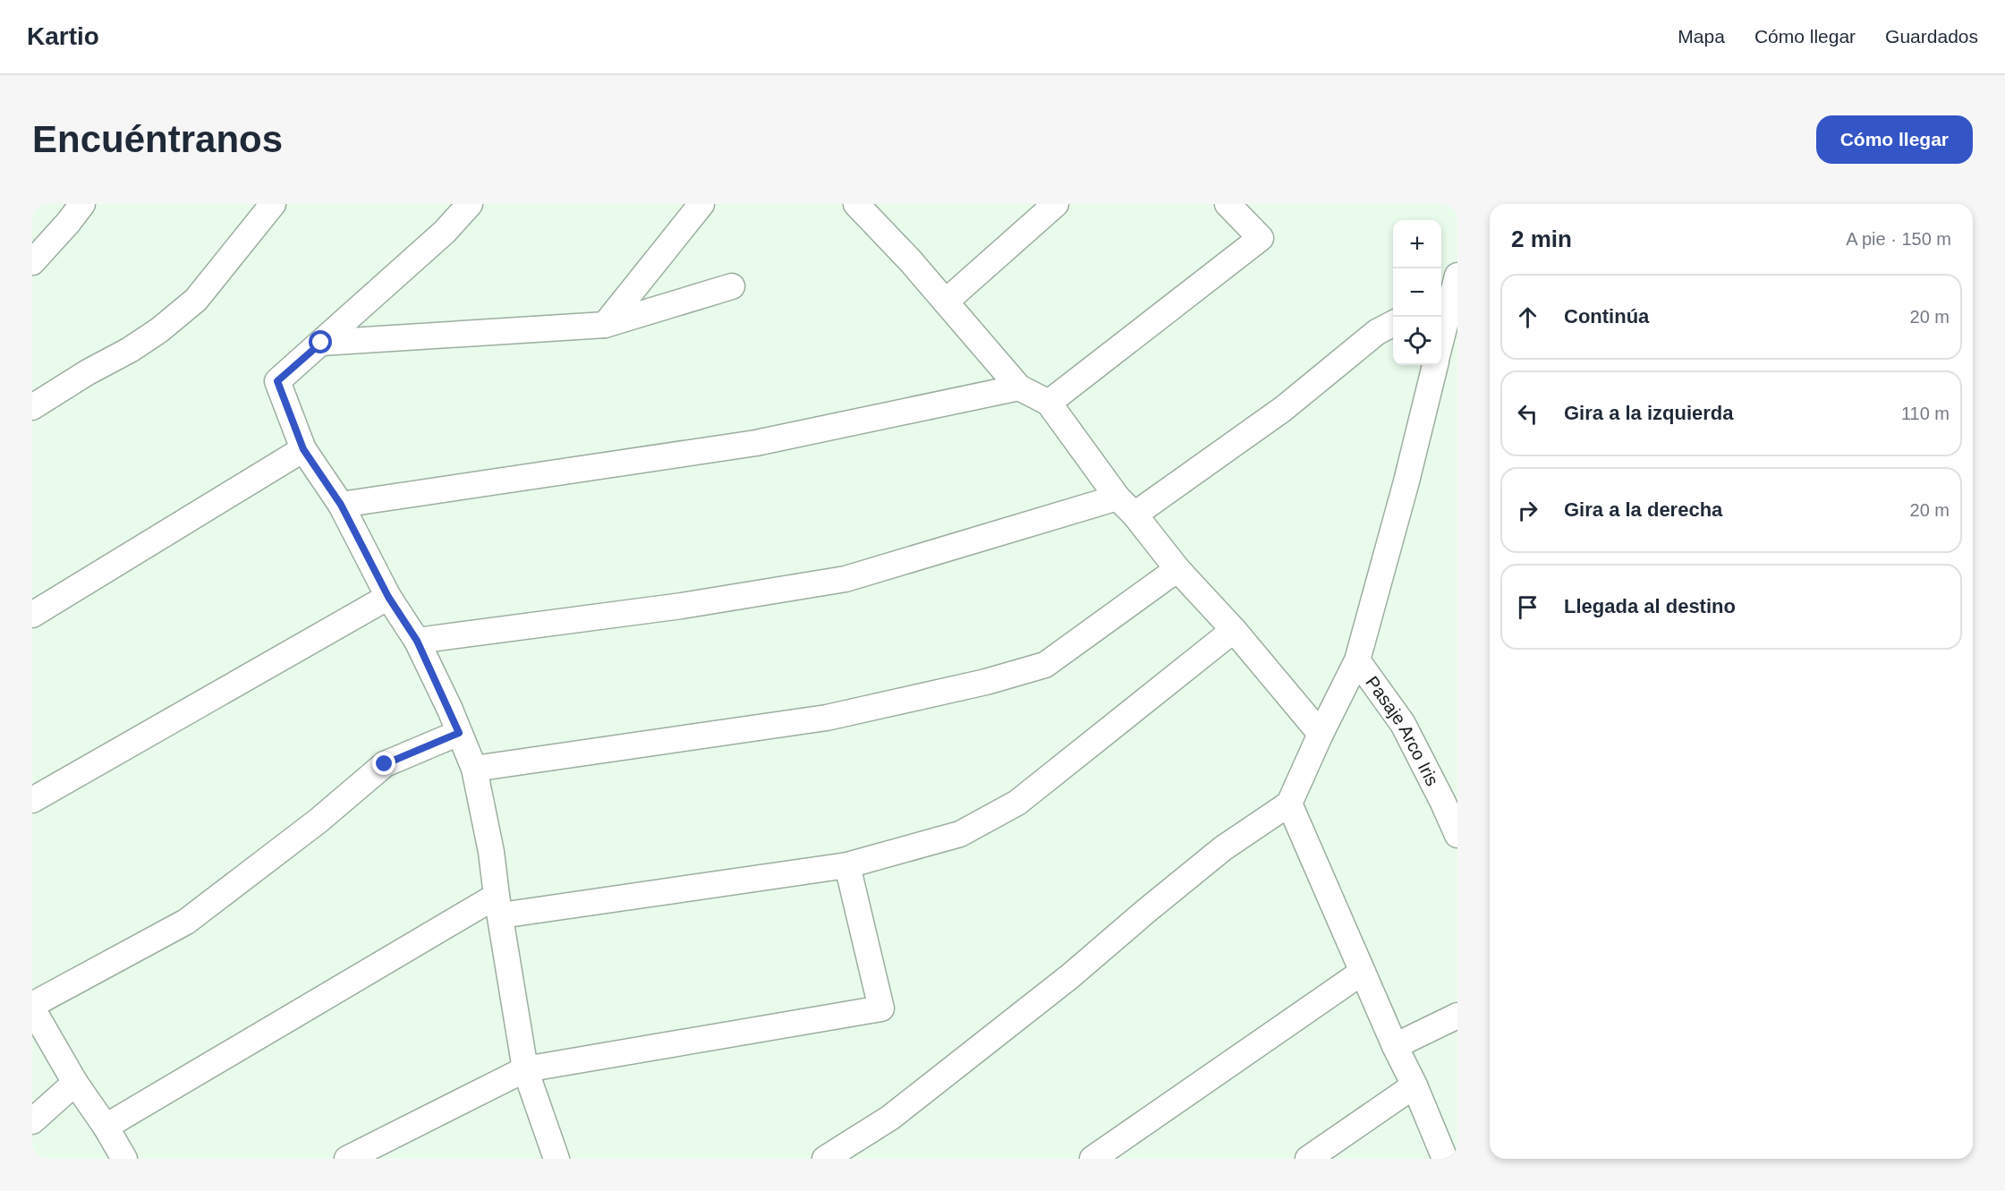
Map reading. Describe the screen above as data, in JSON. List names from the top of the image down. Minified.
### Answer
{"streets":{"street":["Pasaje Arco Iris"]},"page":{"header":"Kartio","nav":["Mapa","Cómo llegar","Guardados"],"buttons":"Cómo llegar","title":"Encuéntranos","heading":["2 min","A pie · 150 m"],"map_buttons":["+","−"],"list":[["Continúa","20 m"],["Gira a la izquierda","110 m"],["Gira a la derecha","20 m"],"Llegada al destino"]}}
